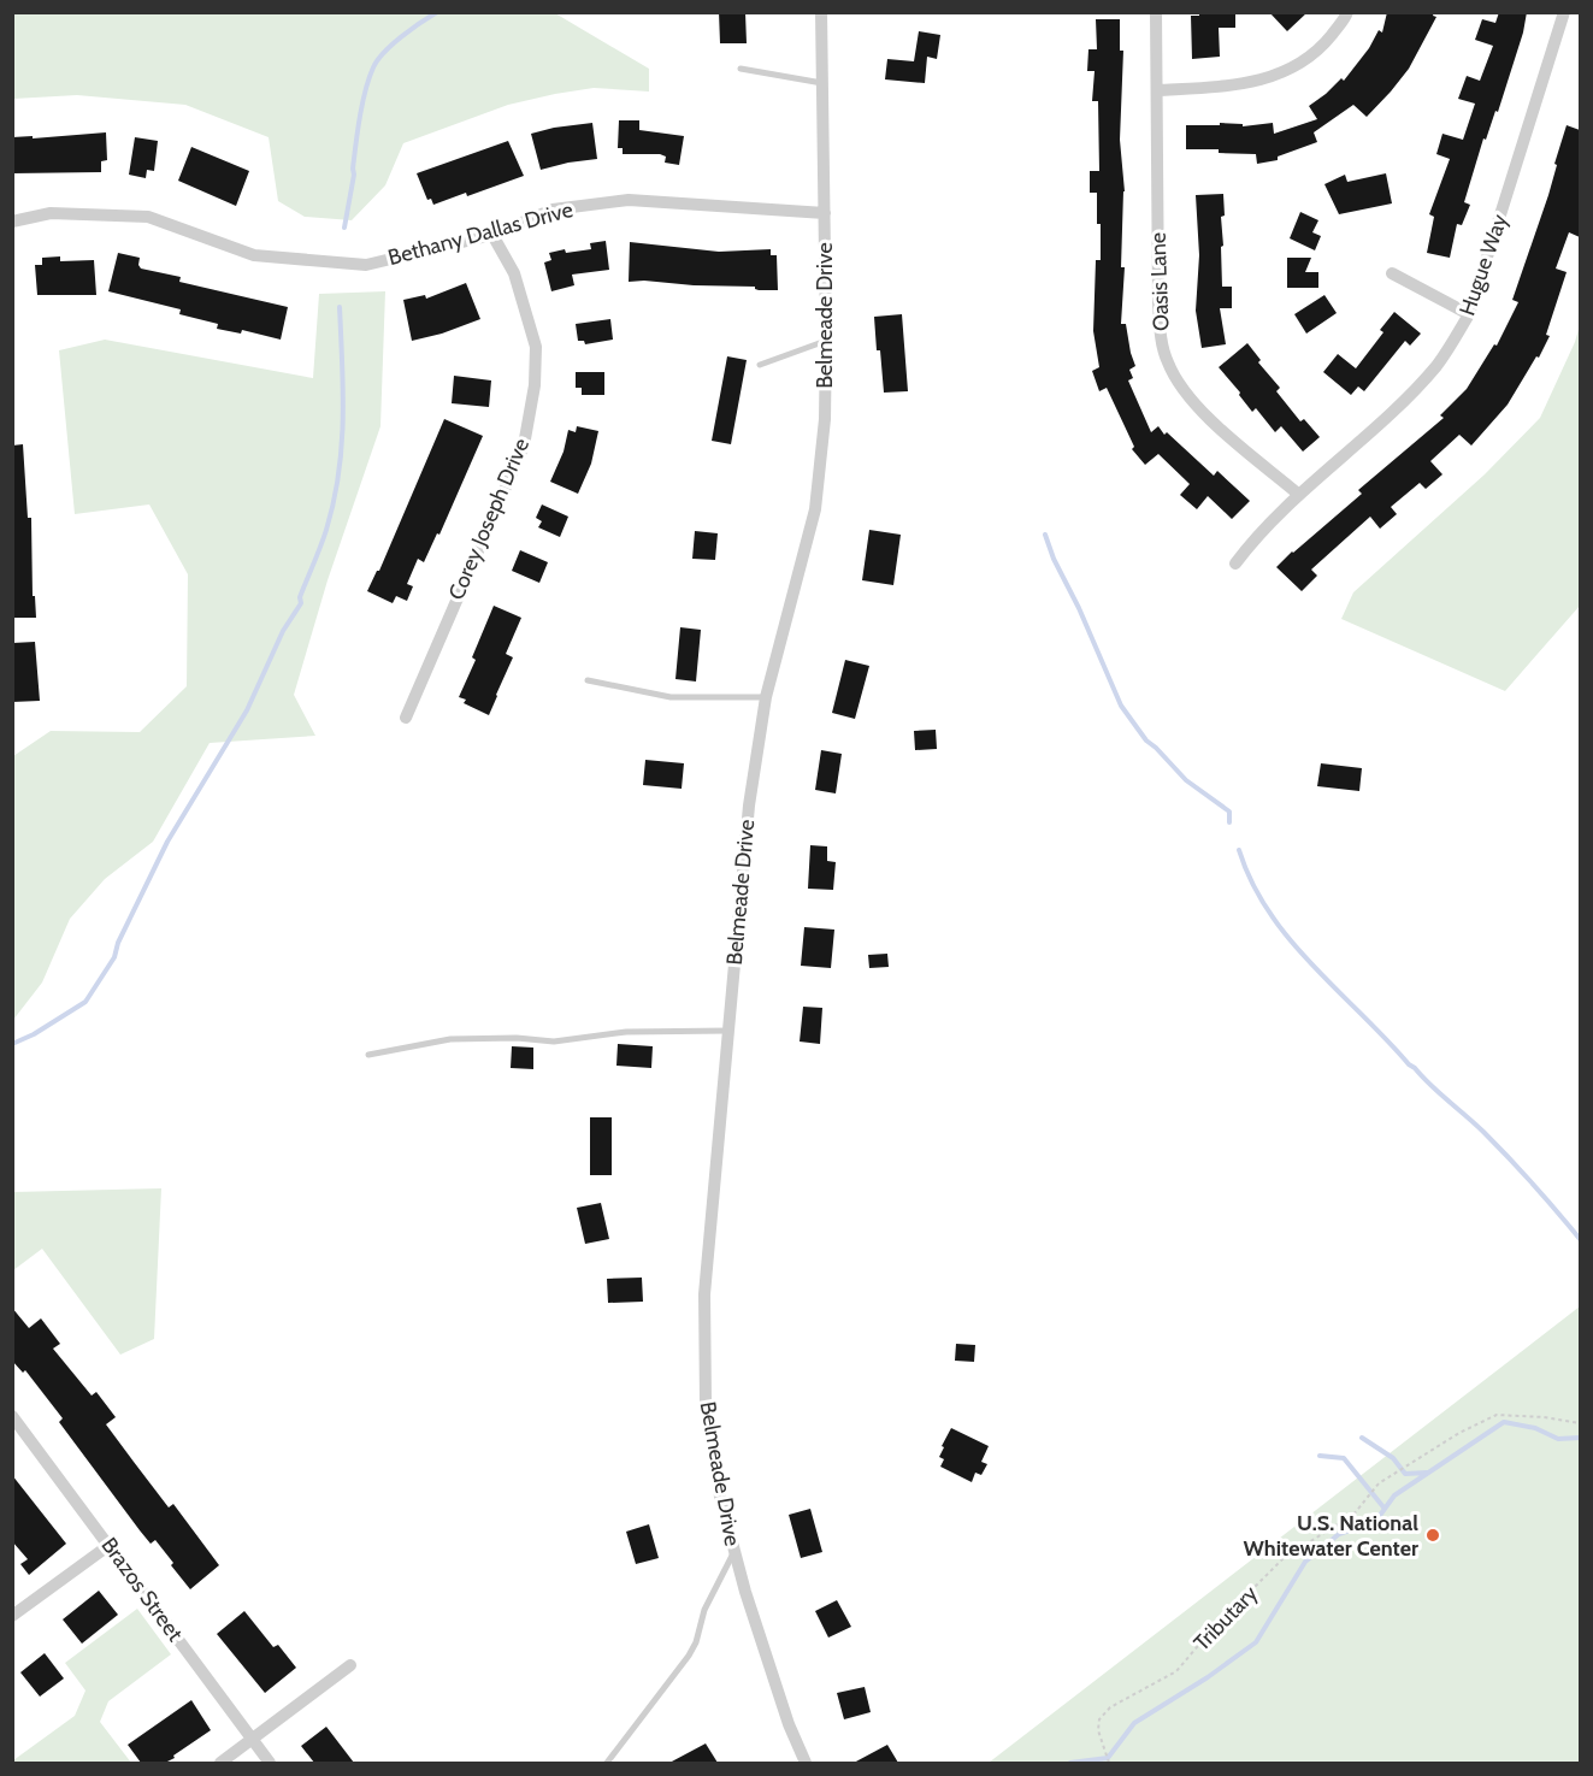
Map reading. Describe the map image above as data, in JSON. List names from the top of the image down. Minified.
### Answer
{"streets":{"street":["Bethany Dallas Drive","Hugue Way","Oasis Lane","Belmeade Drive","Corey Joseph Drive","Brazos Street"],"path":["Tributary"]},"crossings":[["Bethany Dallas Drive","Belmeade Drive"],["Bethany Dallas Drive","Corey Joseph Drive"],["Hugue Way","Oasis Lane"]],"places":["U.S. National Whitewater Center"]}
